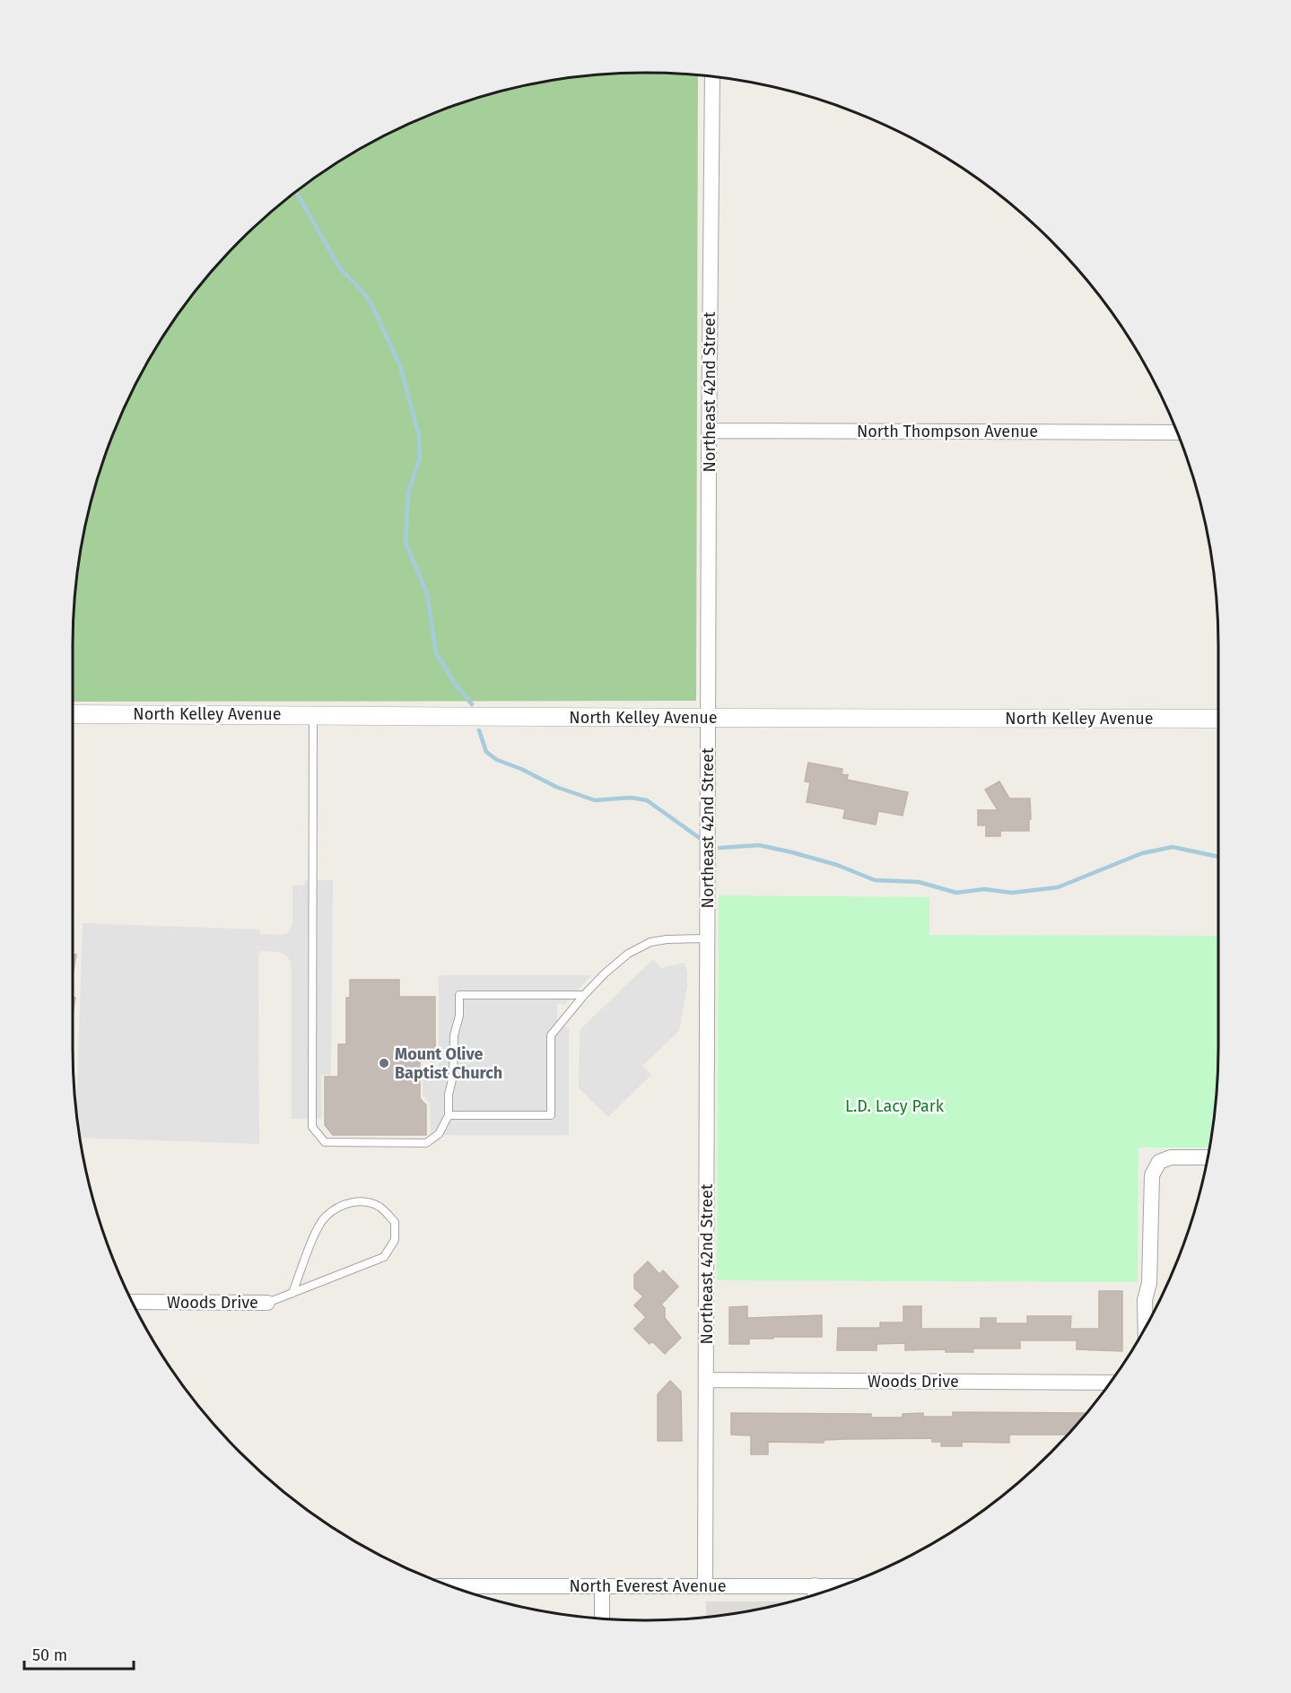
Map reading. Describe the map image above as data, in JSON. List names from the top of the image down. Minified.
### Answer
{"streets":{"street":["Northeast 42nd Street","North Thompson Avenue","North Kelley Avenue","Woods Drive","North Everest Avenue"]},"crossings":[["Northeast 42nd Street","North Thompson Avenue"],["Northeast 42nd Street","North Kelley Avenue"],["Northeast 42nd Street","Woods Drive"],["Northeast 42nd Street","North Everest Avenue"]],"parks":["L.D. Lacy Park"],"places":["Mount Olive Baptist Church"],"scale_bar":"50 m"}
